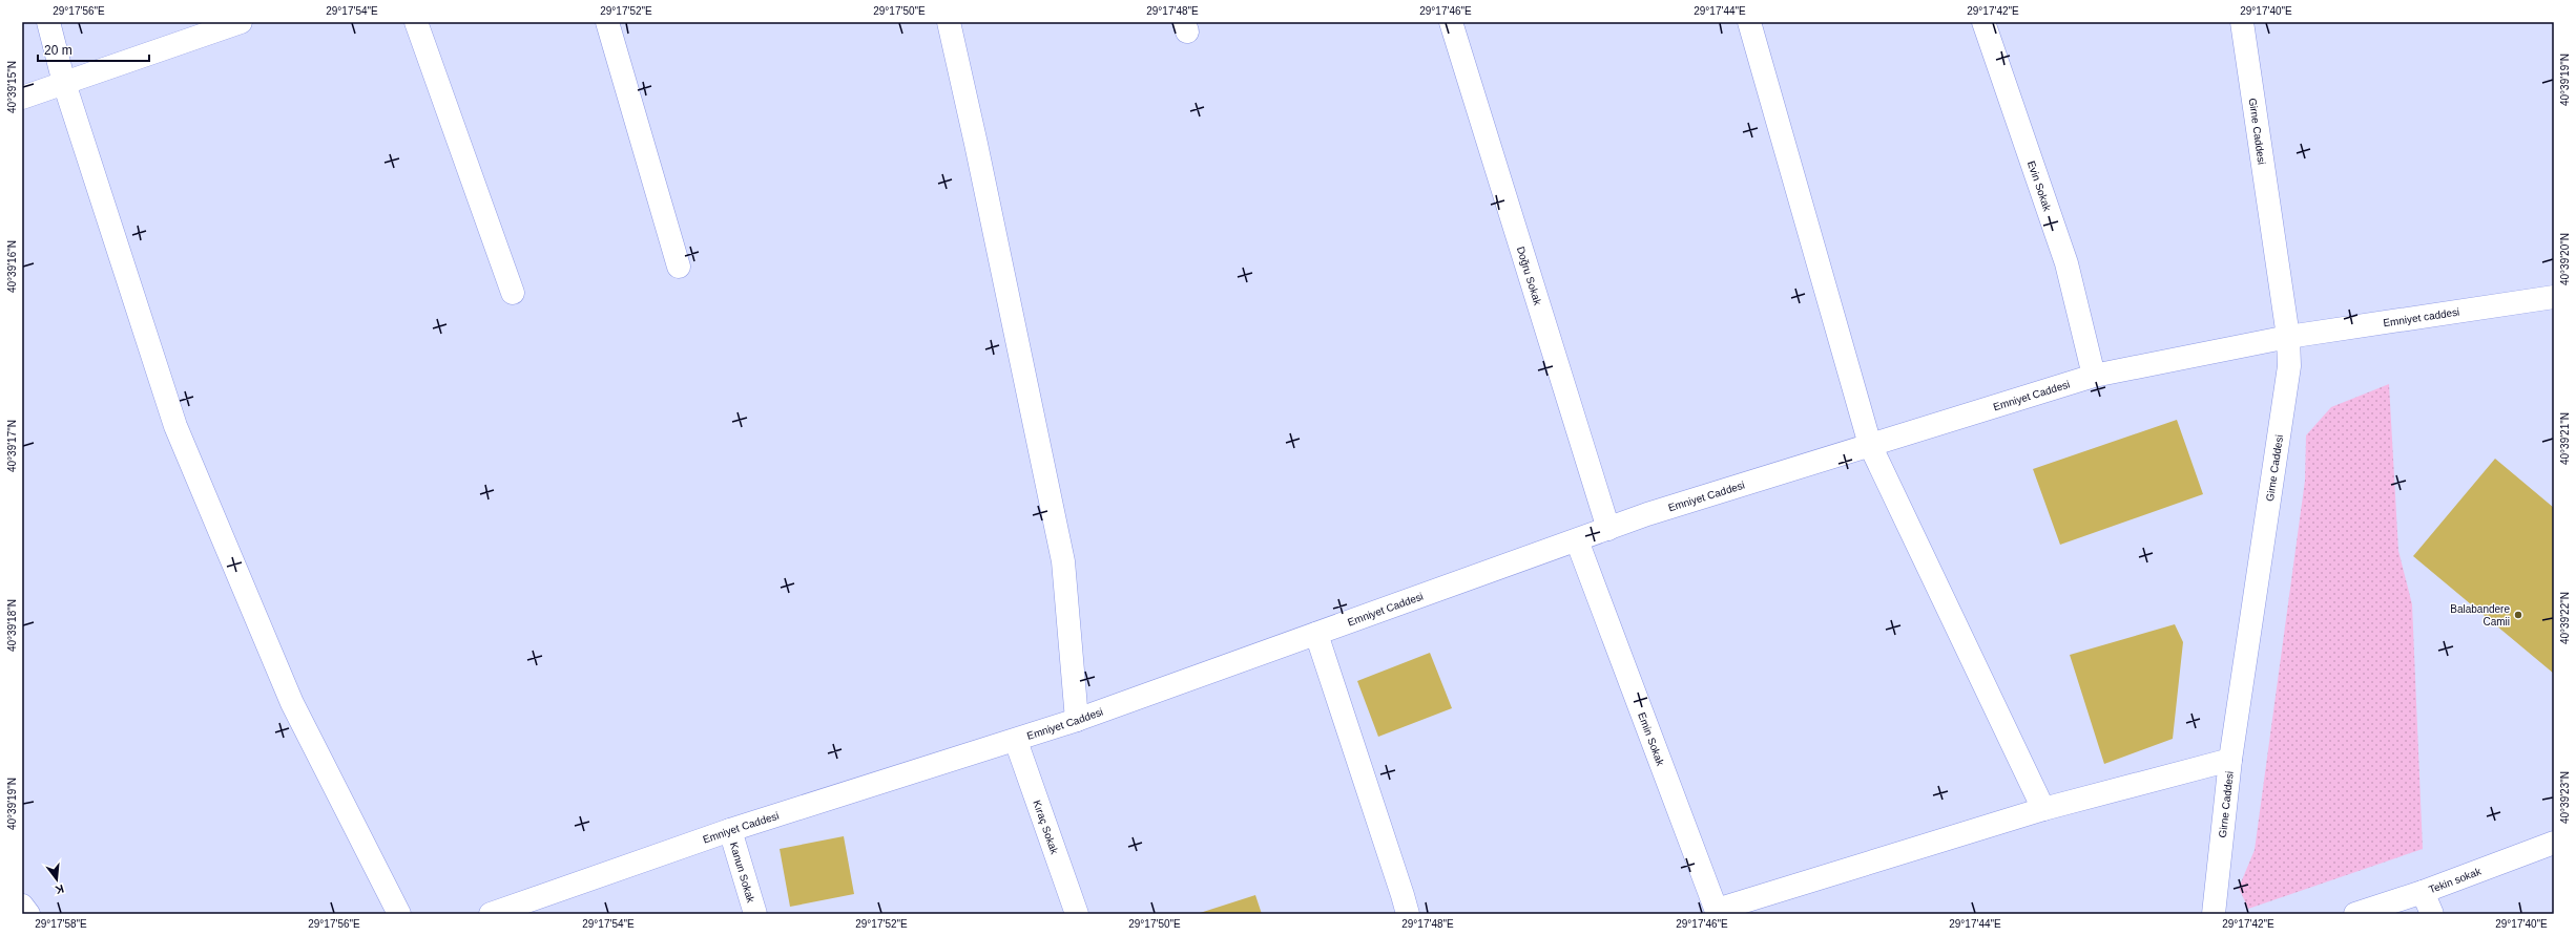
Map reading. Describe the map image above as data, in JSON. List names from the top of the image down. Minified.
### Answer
{"streets":{"street":["Girne Caddesi","Evin Sokak","Doğru Sokak","Emniyet caddesi","Emniyet Caddesi","Emin Sokak","Kıraç Sokak","Kanun Sokak","Tekin sokak"]},"crossings":[["Girne Caddesi","Emniyet caddesi"],["Girne Caddesi","Emniyet Caddesi"],["Evin Sokak","Emniyet Caddesi"],["Doğru Sokak","Emniyet Caddesi"],["Emniyet caddesi","Emniyet Caddesi"],["Emniyet Caddesi","Emin Sokak"],["Emniyet Caddesi","Kıraç Sokak"],["Emniyet Caddesi","Kanun Sokak"]],"places":["Balabandere Camii"],"scale_bar":"20 m","north":"bottom","coordinates":["29°17'56\"E","29°17'54\"E","29°17'52\"E","29°17'50\"E","29°17'48\"E","29°17'46\"E","29°17'44\"E","29°17'42\"E","29°17'40\"E","40°39'19\"N","40°39'15\"N","40°39'20\"N","40°39'16\"N","40°39'21\"N","40°39'17\"N","40°39'22\"N","40°39'18\"N","40°39'23\"N","29°17'58\"E"]}
